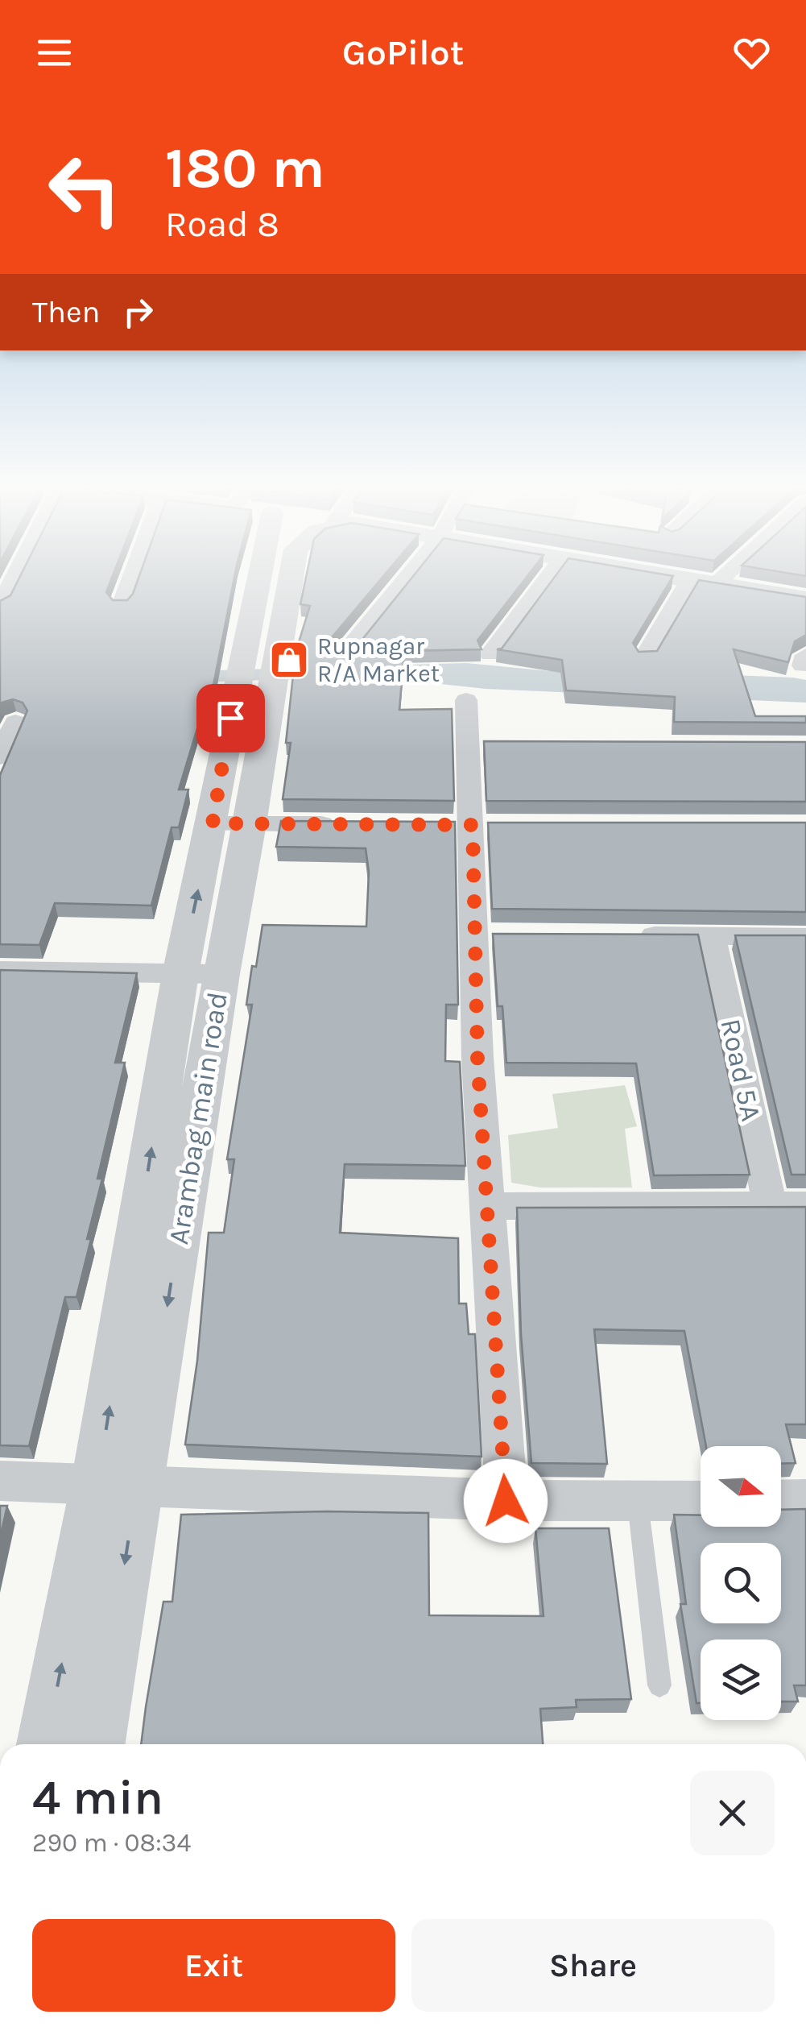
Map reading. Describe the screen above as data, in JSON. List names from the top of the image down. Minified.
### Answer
{"streets":{"street":["Road 5A","Arambag main road"]},"places":{"shop":["Rupnagar R/A Market"]},"north":"right","page":{"header":"GoPilot","turn":["180 m","Road 8"],"then":"Then","heading":["4 min","290 m · 08:34"],"buttons":["Exit","Share"]}}
